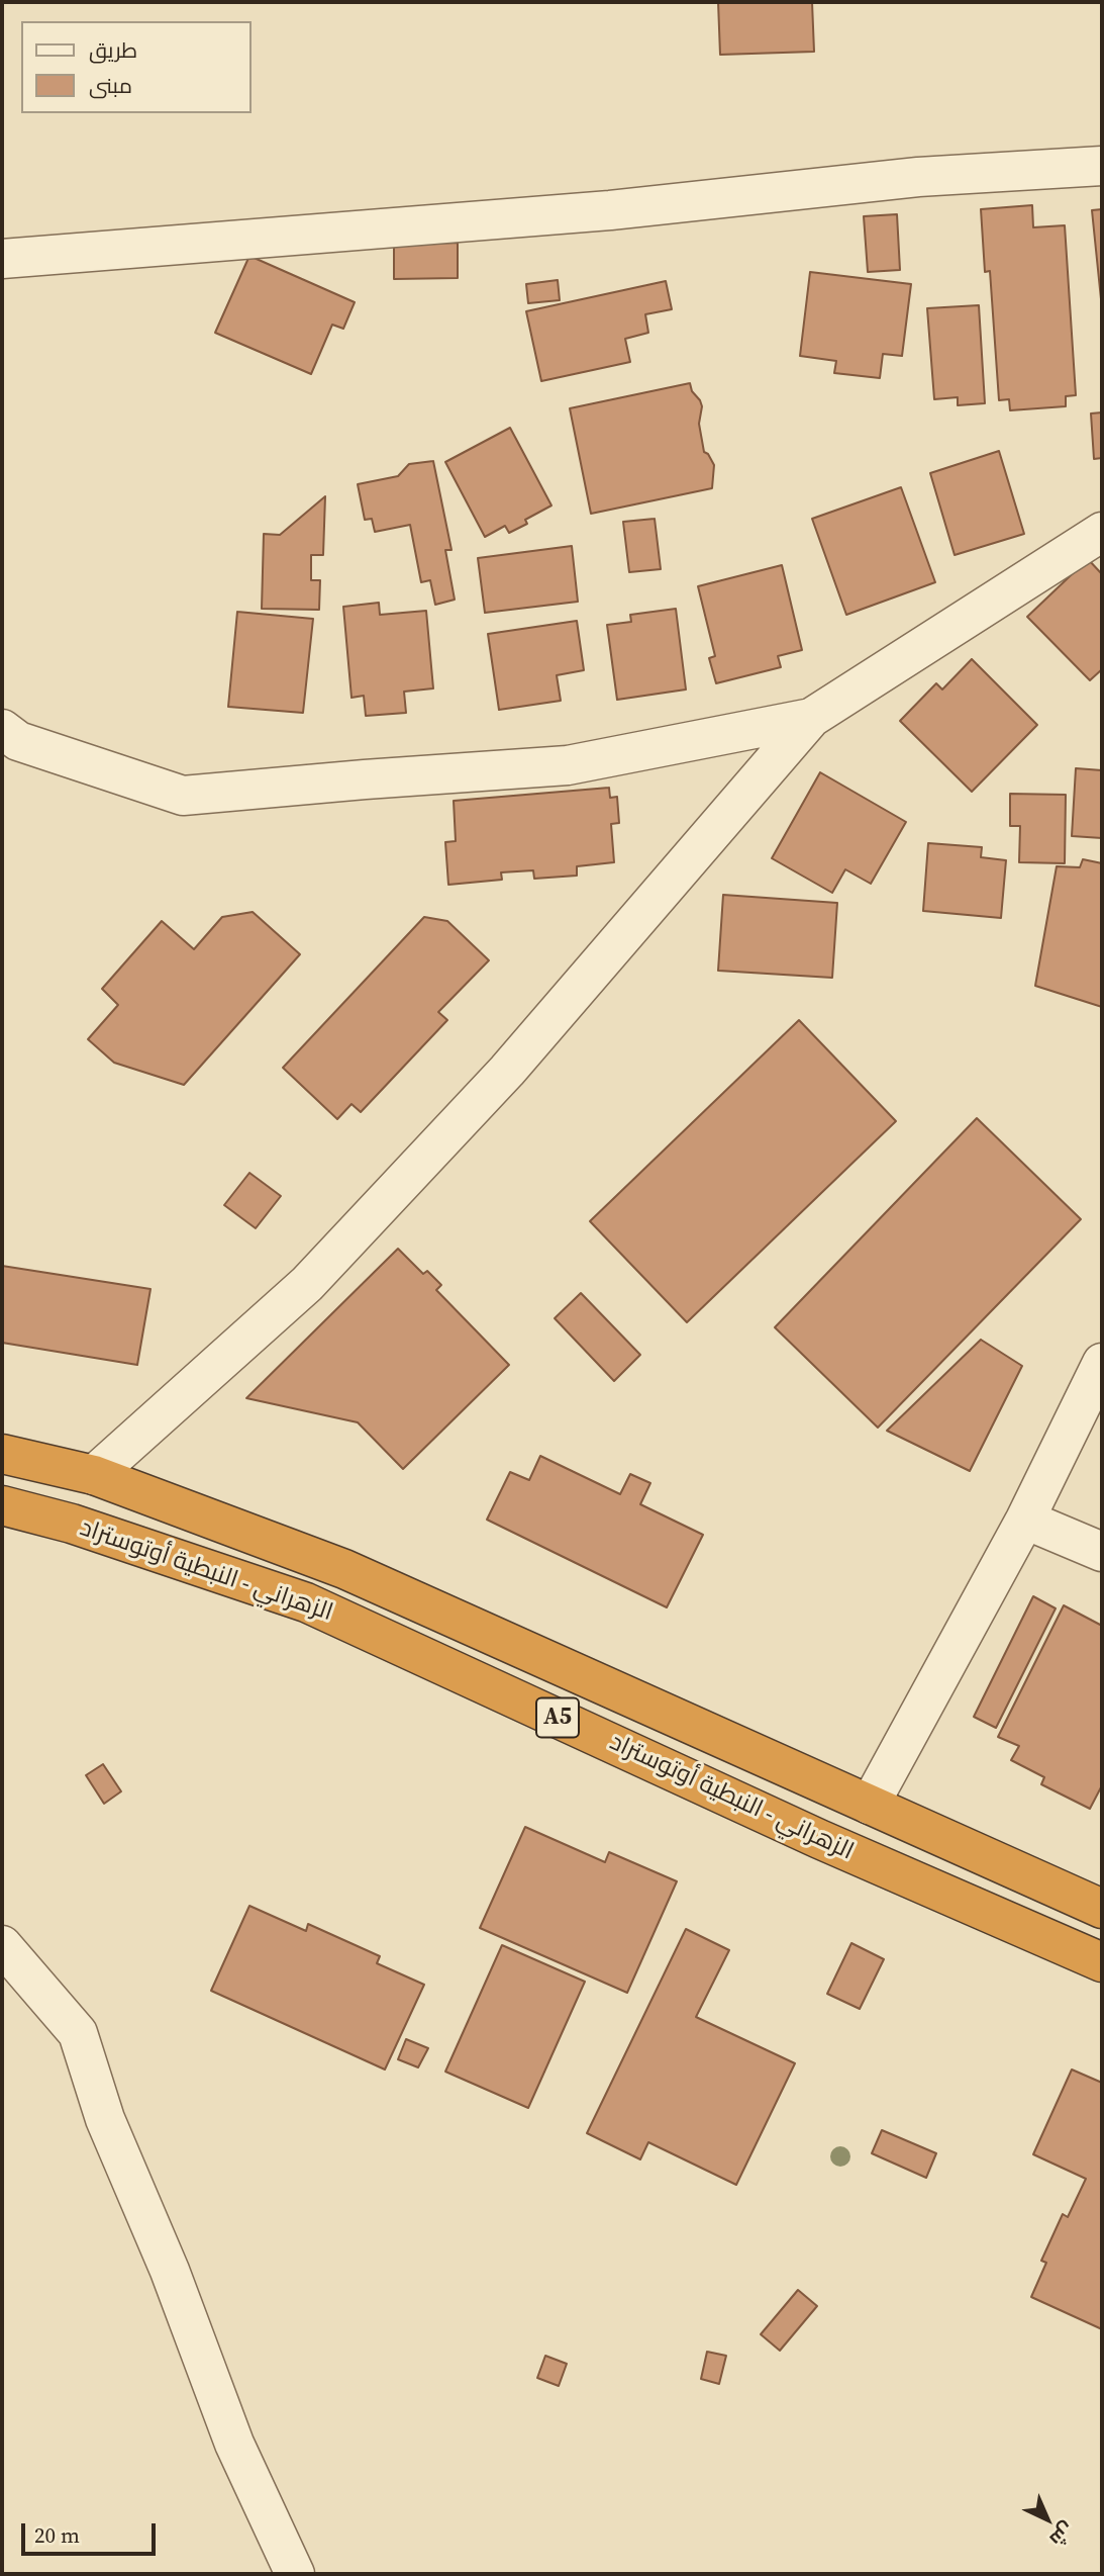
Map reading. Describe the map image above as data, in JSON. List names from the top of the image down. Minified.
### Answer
{"streets":{"highway":["الزهراني - النبطية أوتوستراد","A5"]},"legend":["طريق","مبنى"],"scale_bar":"20 m","north":"bottom right"}
